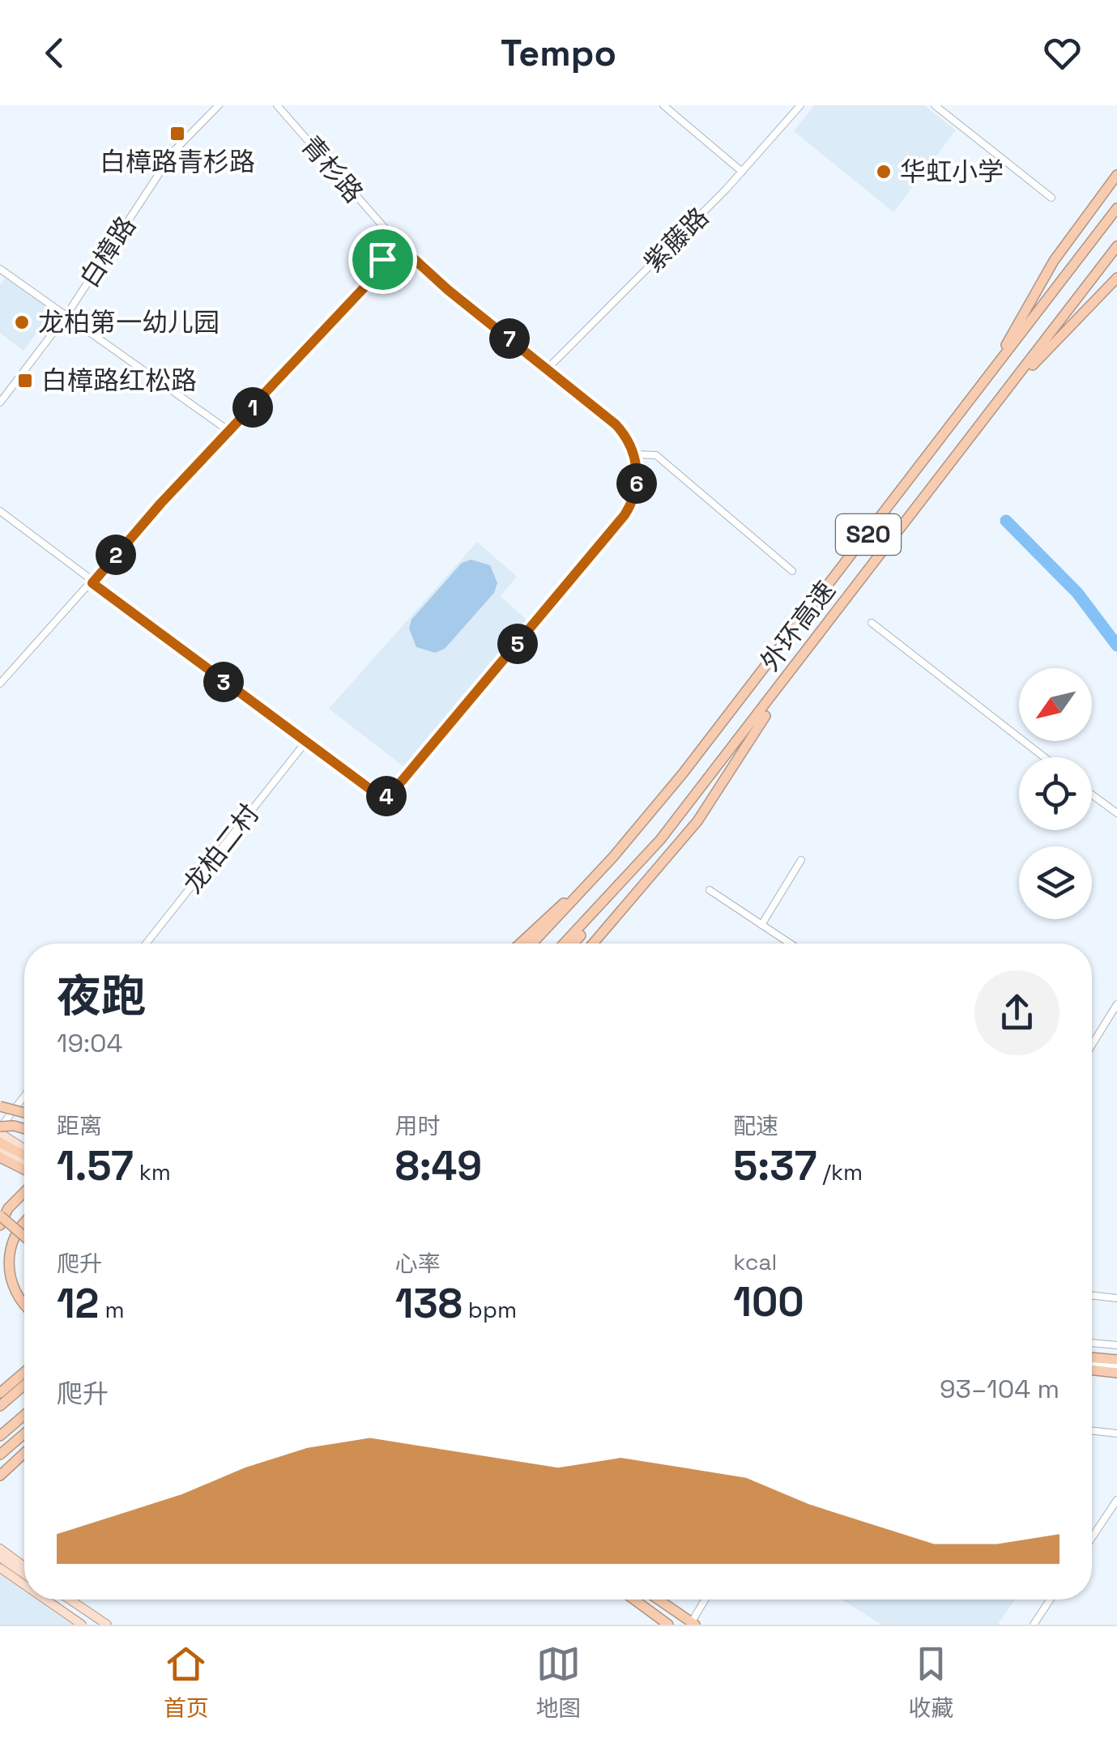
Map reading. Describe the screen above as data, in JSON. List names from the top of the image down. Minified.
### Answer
{"streets":{"highway":["S20","外环高速"],"street":["青杉路","紫藤路","白樟路","龙柏二村"]},"crossings":[["青杉路","紫藤路"]],"places":{"transit":["白樟路青杉路","白樟路红松路"],"other":["华虹小学","龙柏第一幼儿园"]},"north":"bottom left","page":{"header":"Tempo","pins":["7","1","6","2","5","3","4"],"heading":["夜跑","19:04"],"stats":[["距离","1.57 km"],["用时","8:49"],["配速","5:37 /km"],["爬升","12 m"],["心率","138 bpm"],["kcal","100"]],"chart":["爬升","93–104 m"],"tabs":["首页","地图","收藏"]}}
